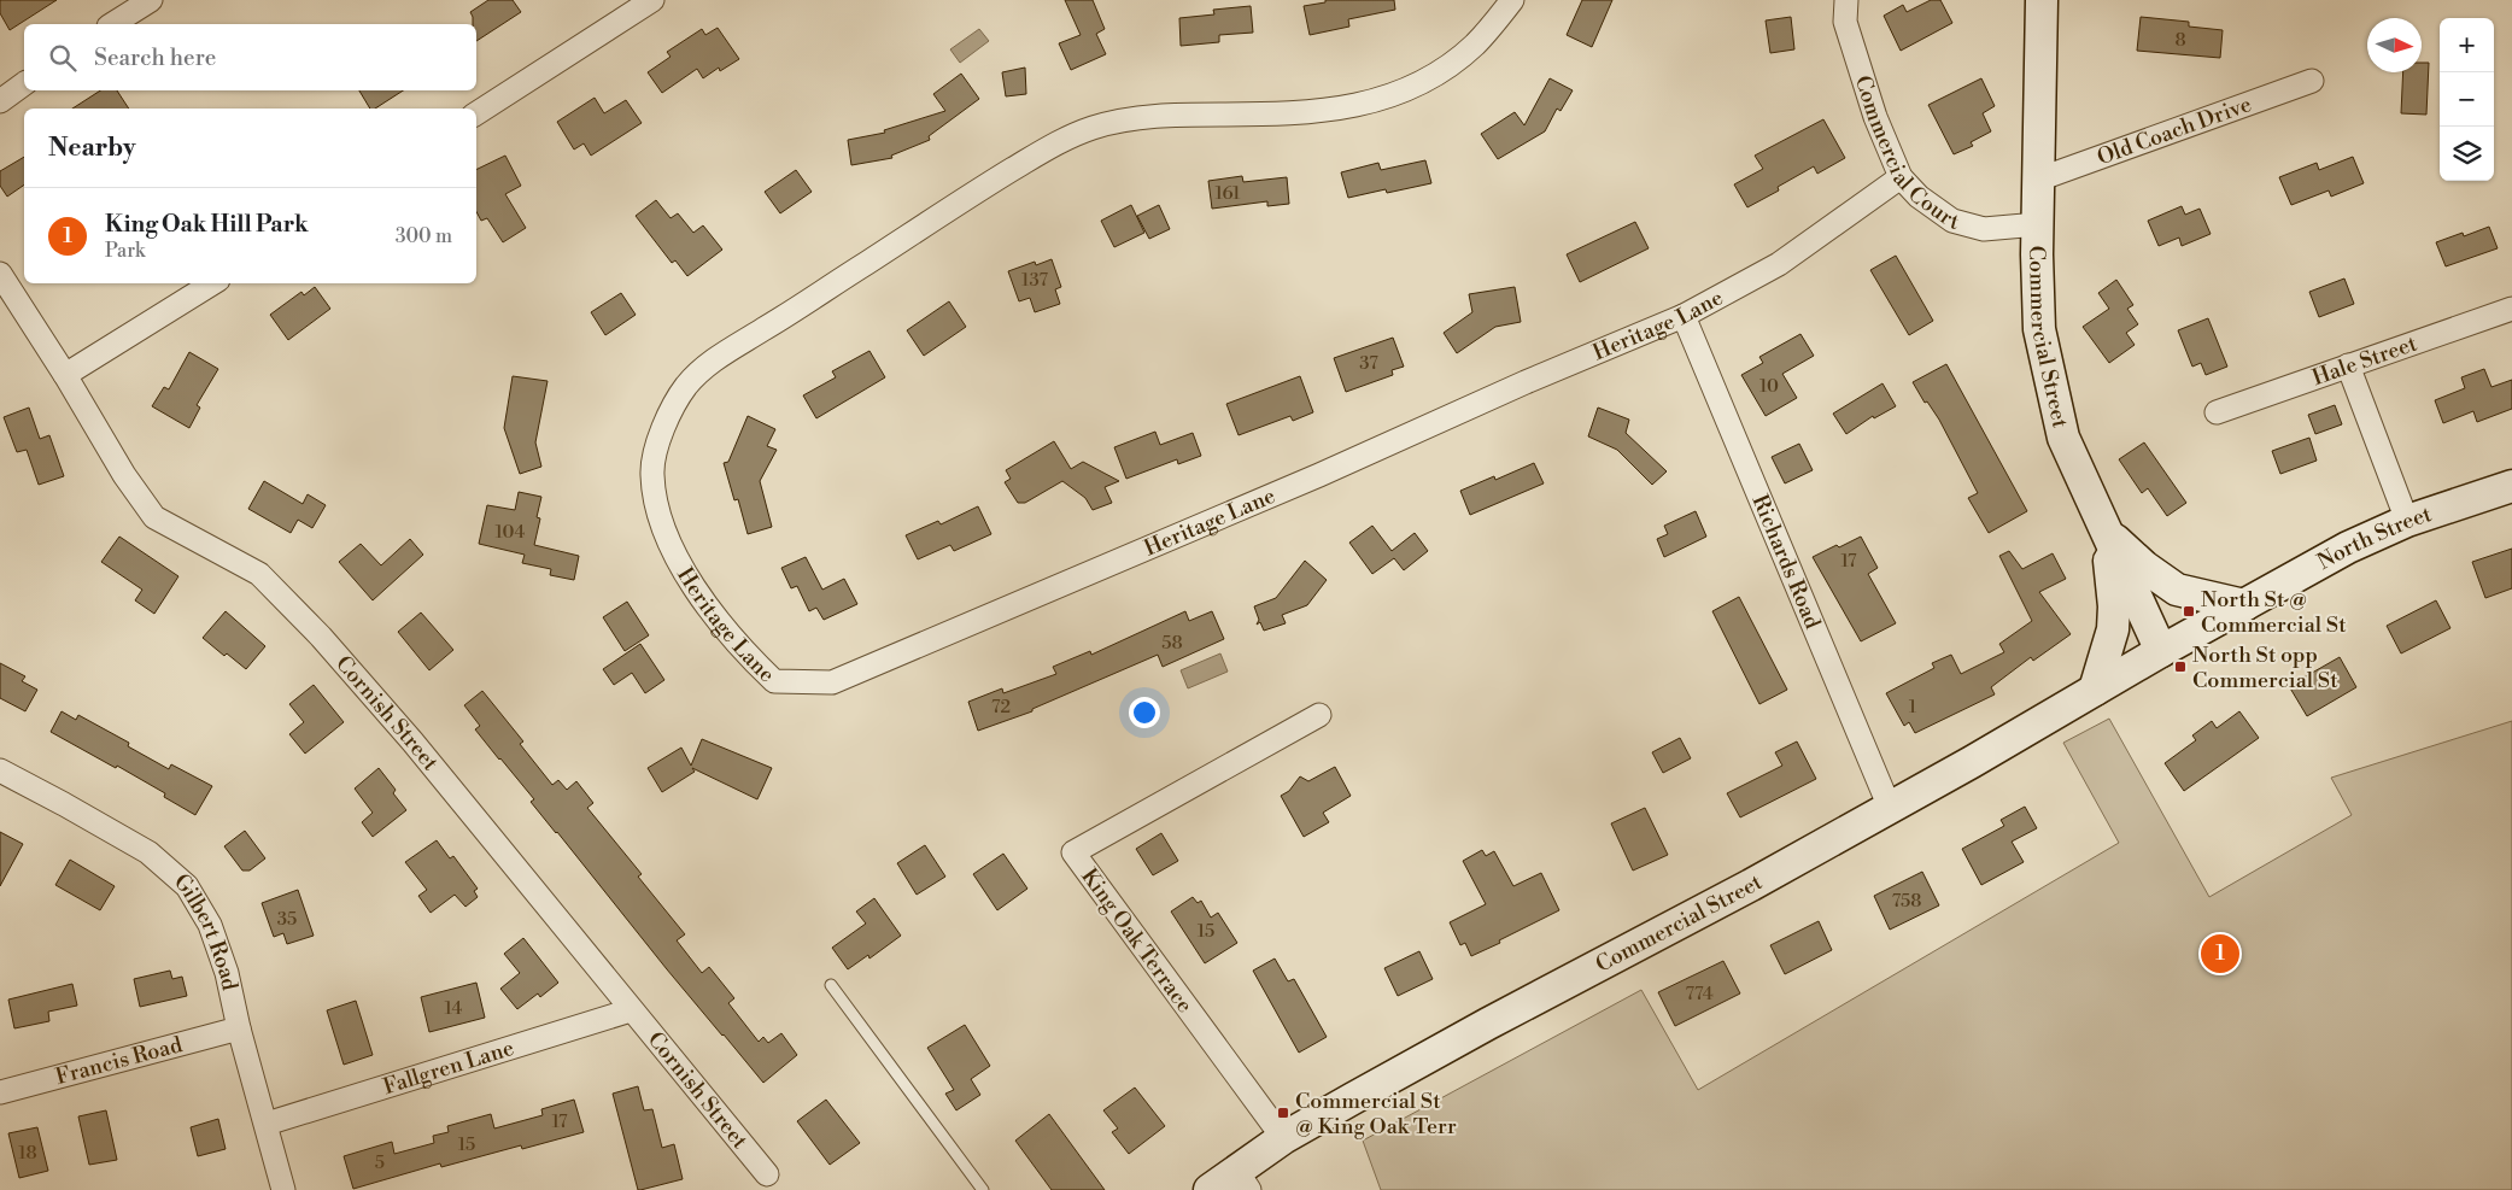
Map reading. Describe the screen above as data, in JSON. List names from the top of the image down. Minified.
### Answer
{"streets":{"main road":["Commercial Street","North Street"],"street":["Old Coach Drive","Commercial Court","Heritage Lane","Hale Street","Richards Road","Cornish Street","Gilbert Road","King Oak Terrace","Francis Road","Fallgren Lane"]},"crossings":[["Old Coach Drive","Commercial Street"],["Commercial Court","Heritage Lane"],["Commercial Court","Commercial Street"],["Heritage Lane","Richards Road"],["Commercial Street","North Street"],["Commercial Street","Richards Road"],["Commercial Street","King Oak Terrace"],["Cornish Street","Fallgren Lane"],["Gilbert Road","Francis Road"],["Gilbert Road","Fallgren Lane"]],"places":{"transit":["North St @ Commercial St","North St opp Commercial St","Commercial St @ King Oak Terr"]},"house_numbers":["8","161","137","37","10","104","17","58","72","1","758","35","15","774","14","17","15","18","5"],"north":"right","page":{"map_buttons":["+","−"],"search":"Search here","heading":"Nearby","list":[{"mark":"1","name":"King Oak Hill Park","note":"Park","value":"300 m"}],"pins":"1"}}
